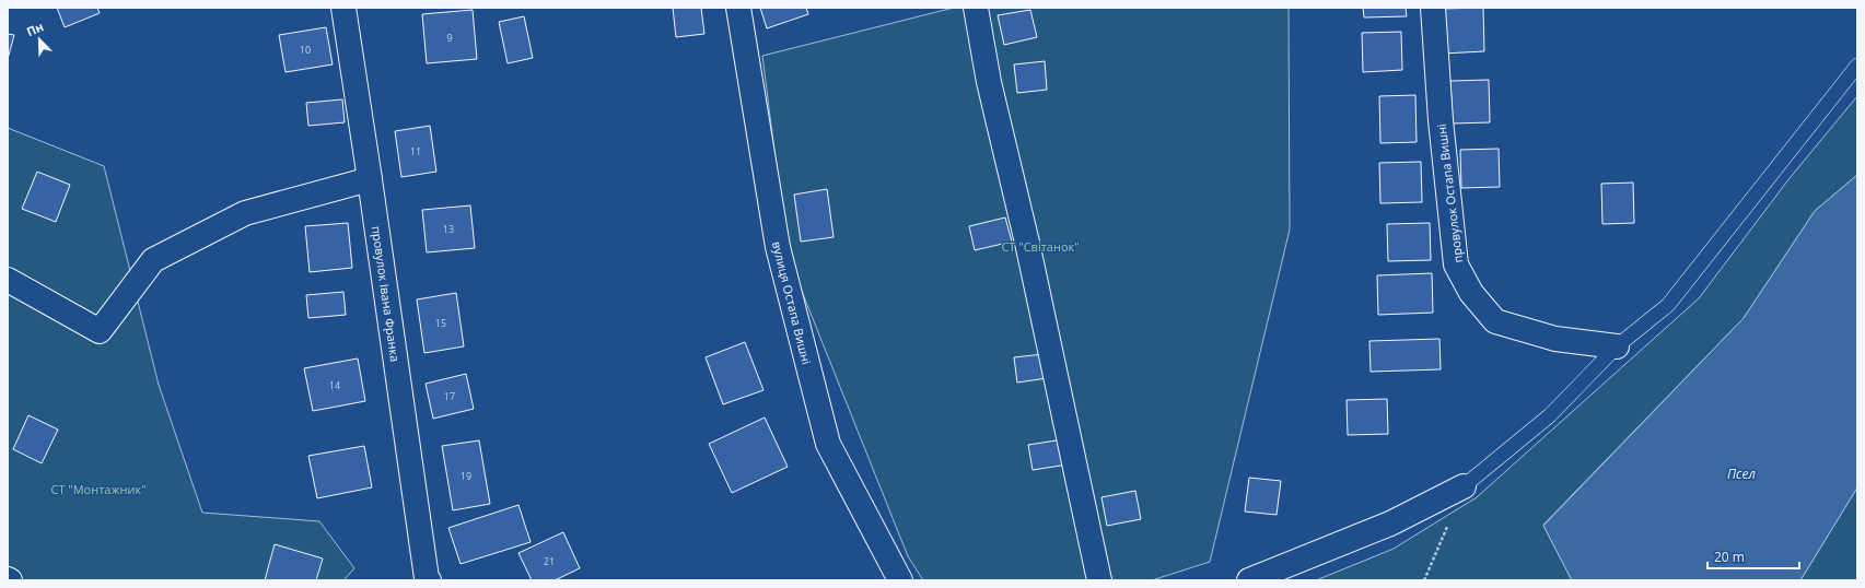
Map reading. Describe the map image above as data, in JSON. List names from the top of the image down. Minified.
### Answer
{"streets":{"street":["провулок Остапа Вишні","провулок Івана Франка","вулиця Остапа Вишні"]},"water":["Псел"],"parks":["СТ \"Світанок\"","СТ \"Монтажник\""],"house_numbers":["9","10","11","13","15","14","17","19","21"],"scale_bar":"20 m","north":"top left"}
